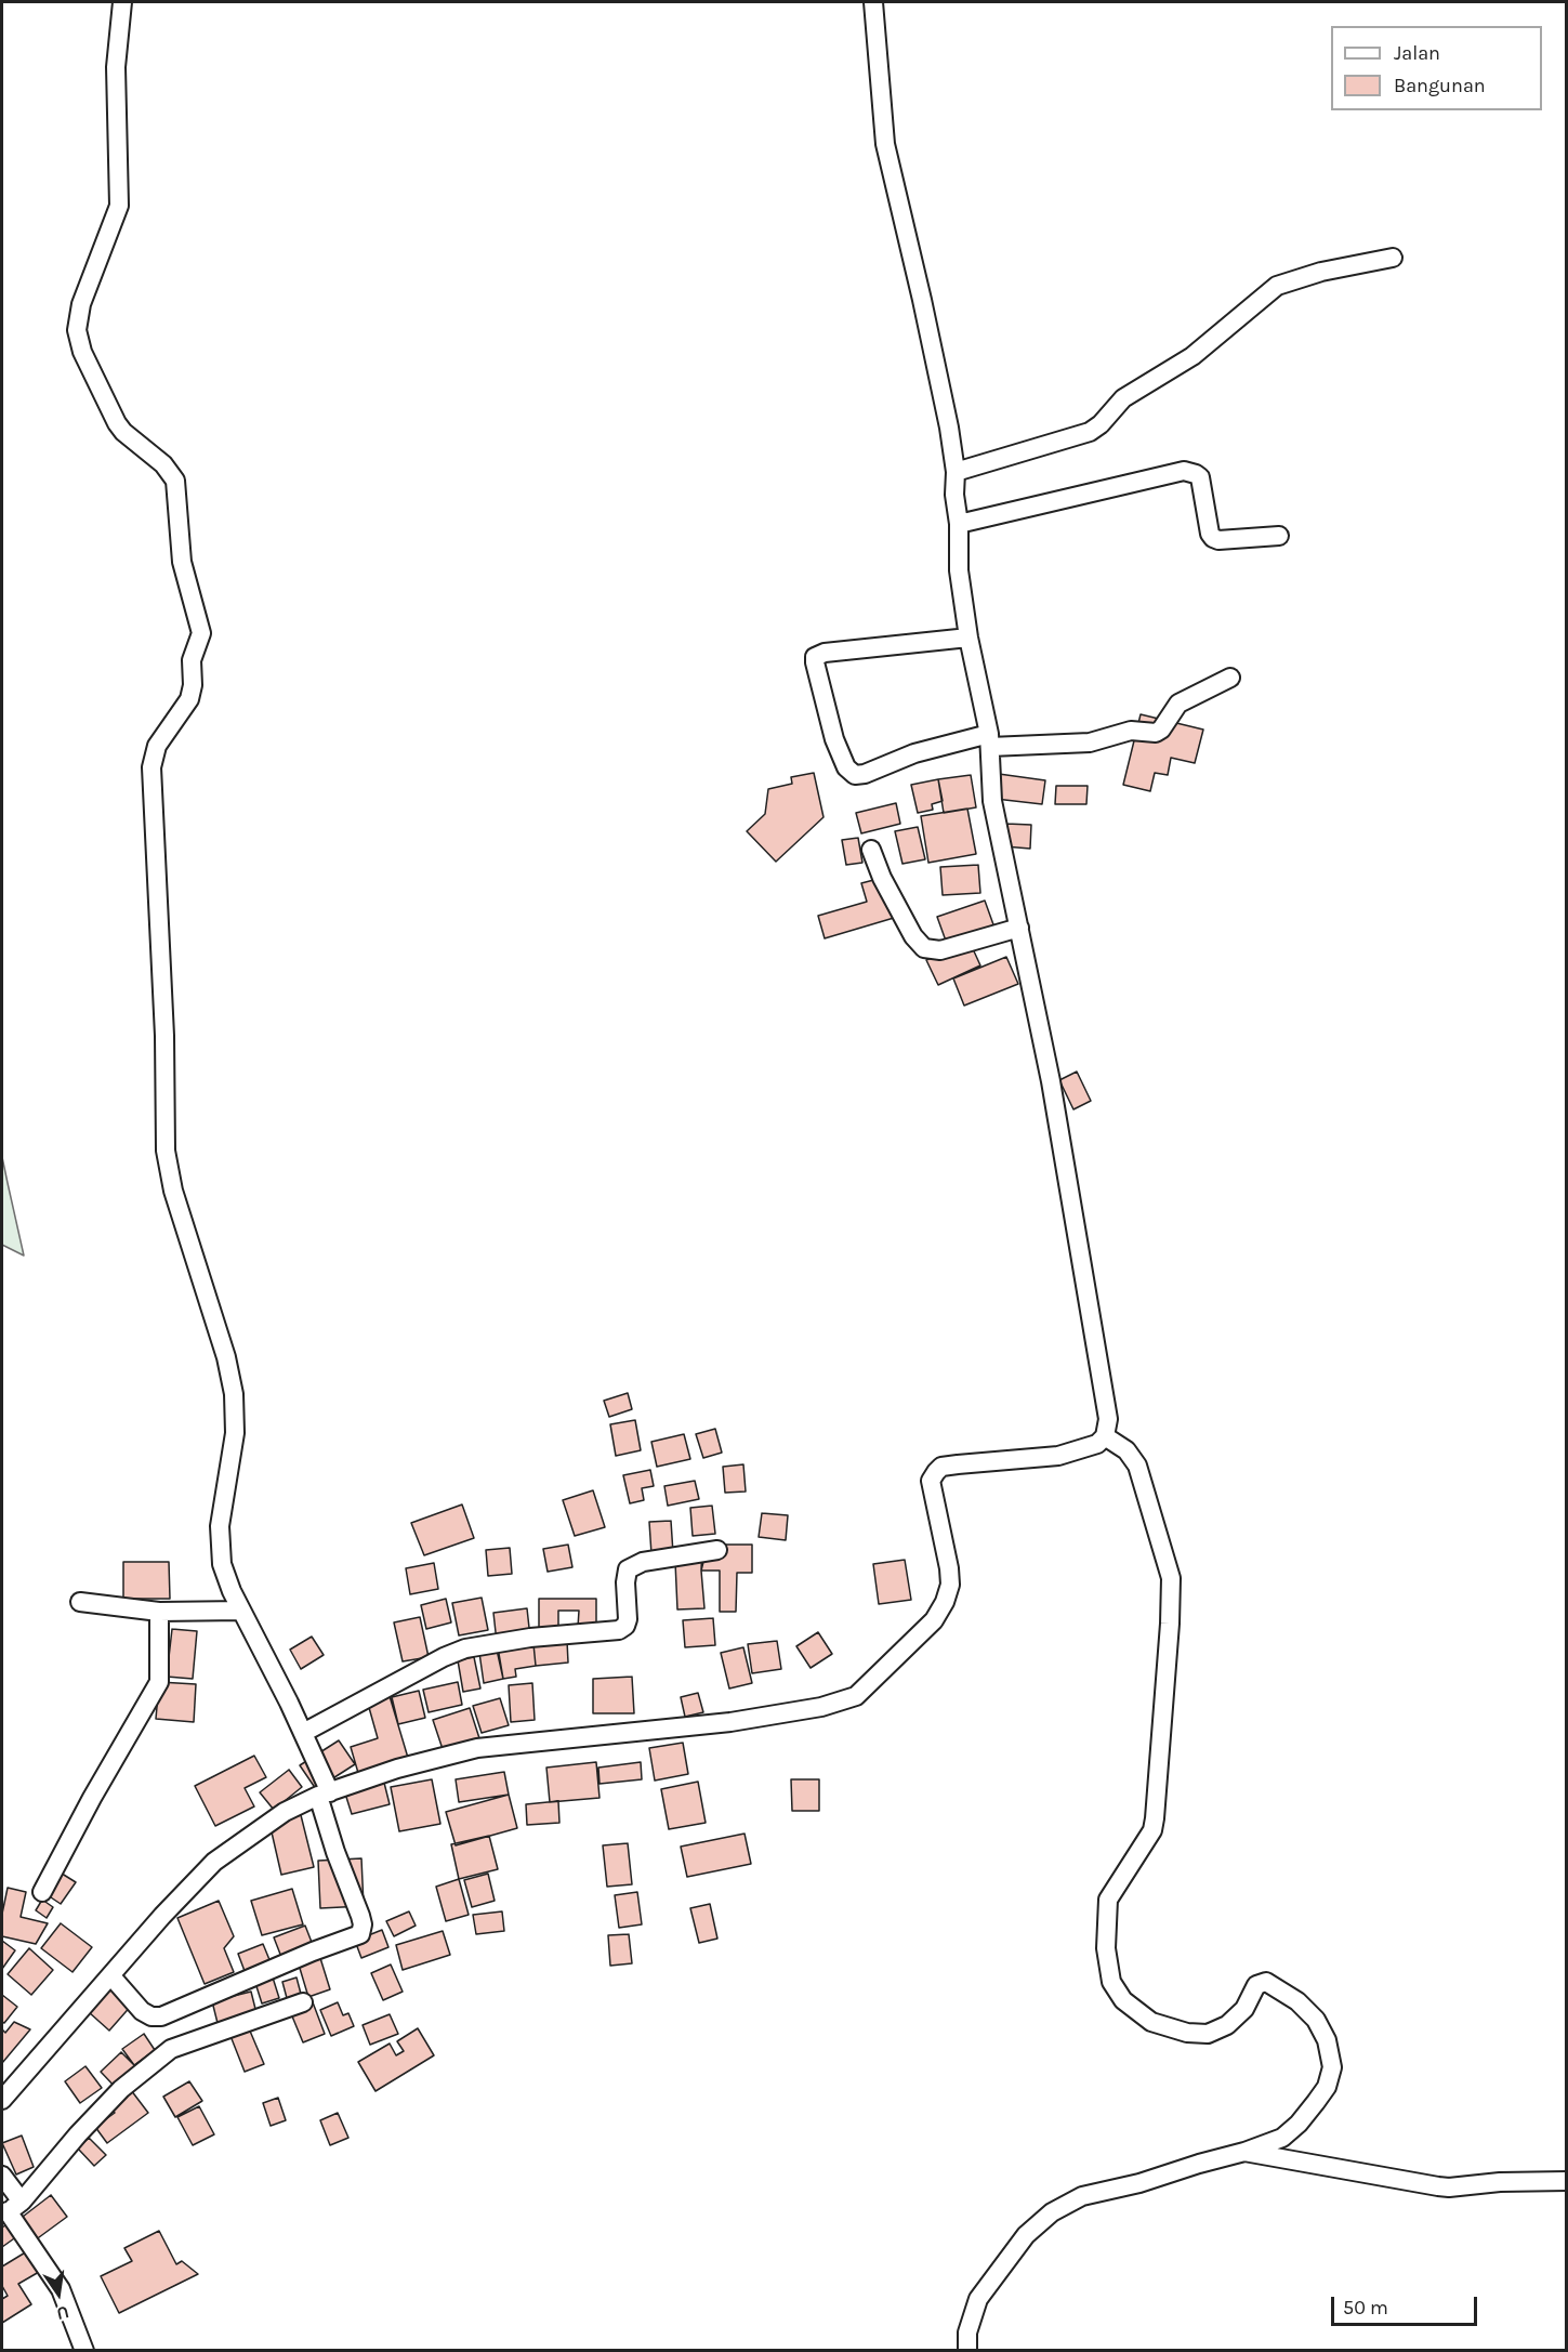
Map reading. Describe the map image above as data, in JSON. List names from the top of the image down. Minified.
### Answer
{"legend":["Jalan","Bangunan"],"scale_bar":"50 m","north":"bottom"}
